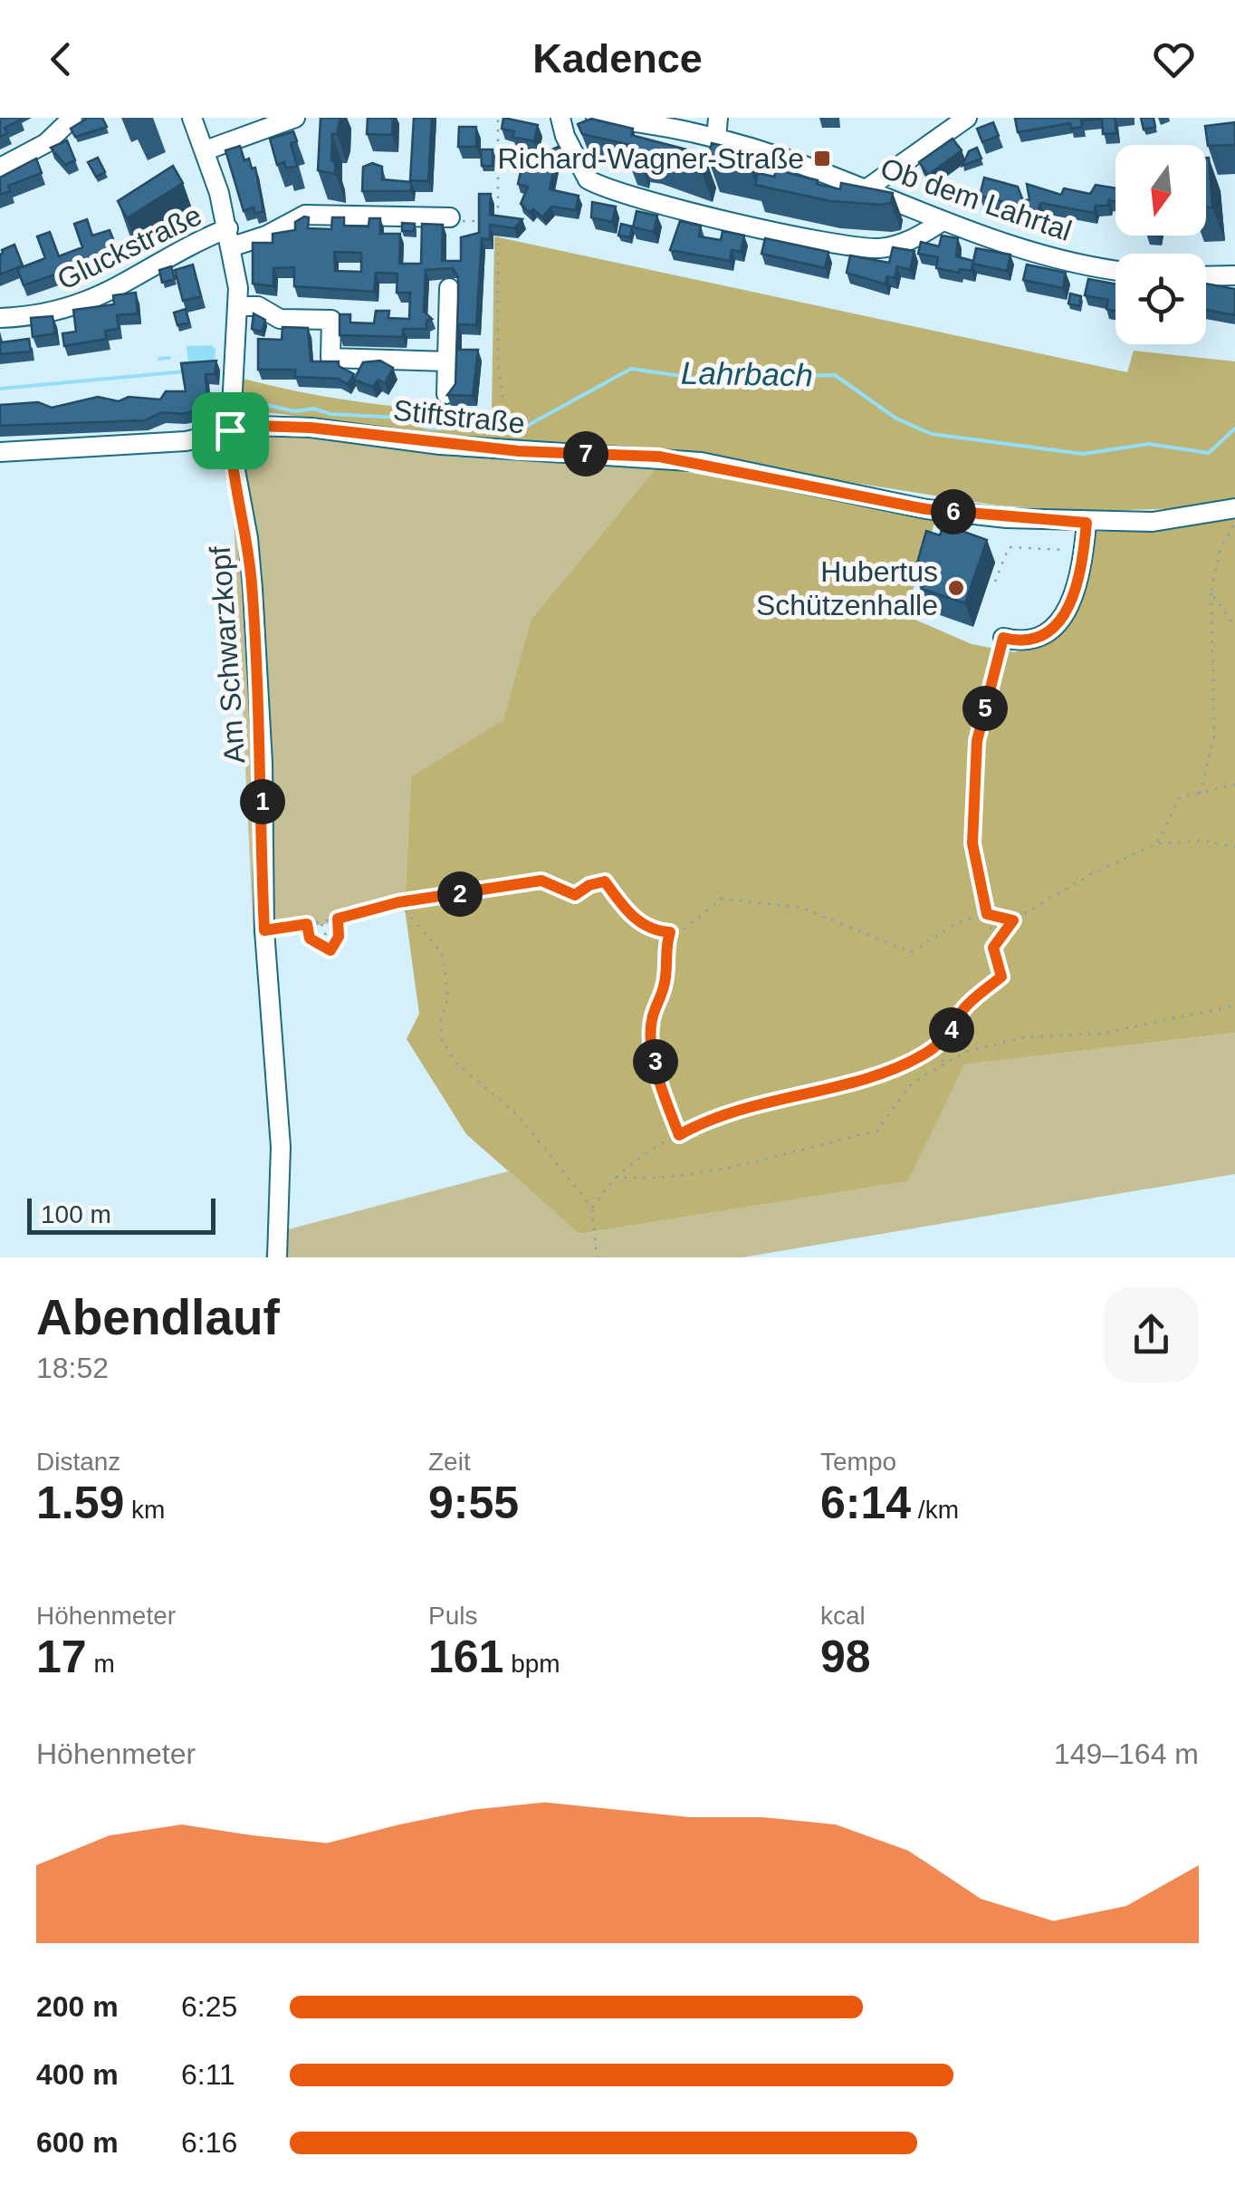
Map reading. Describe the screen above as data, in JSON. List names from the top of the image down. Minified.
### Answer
{"streets":{"street":["Ob dem Lahrtal","Gluckstraße","Stiftstraße","Am Schwarzkopf"]},"crossings":[["Gluckstraße","Am Schwarzkopf"],["Stiftstraße","Am Schwarzkopf"]],"water":["Lahrbach"],"places":{"transit":["Richard-Wagner-Straße"],"other":["Hubertus Schützenhalle"]},"scale_bar":"100 m","north":"bottom","page":{"header":"Kadence","pins":["7","6","5","1","2","4","3"],"scale":"100 m","heading":["Abendlauf","18:52"],"stats":[["Distanz","1.59 km"],["Zeit","9:55"],["Tempo","6:14 /km"],["Höhenmeter","17 m"],["Puls","161 bpm"],["kcal","98"]],"chart":["Höhenmeter","149–164 m"],"list":[{"name":"200 m","note":"6:25"},{"name":"400 m","note":"6:11"},{"name":"600 m","note":"6:16"}]}}
